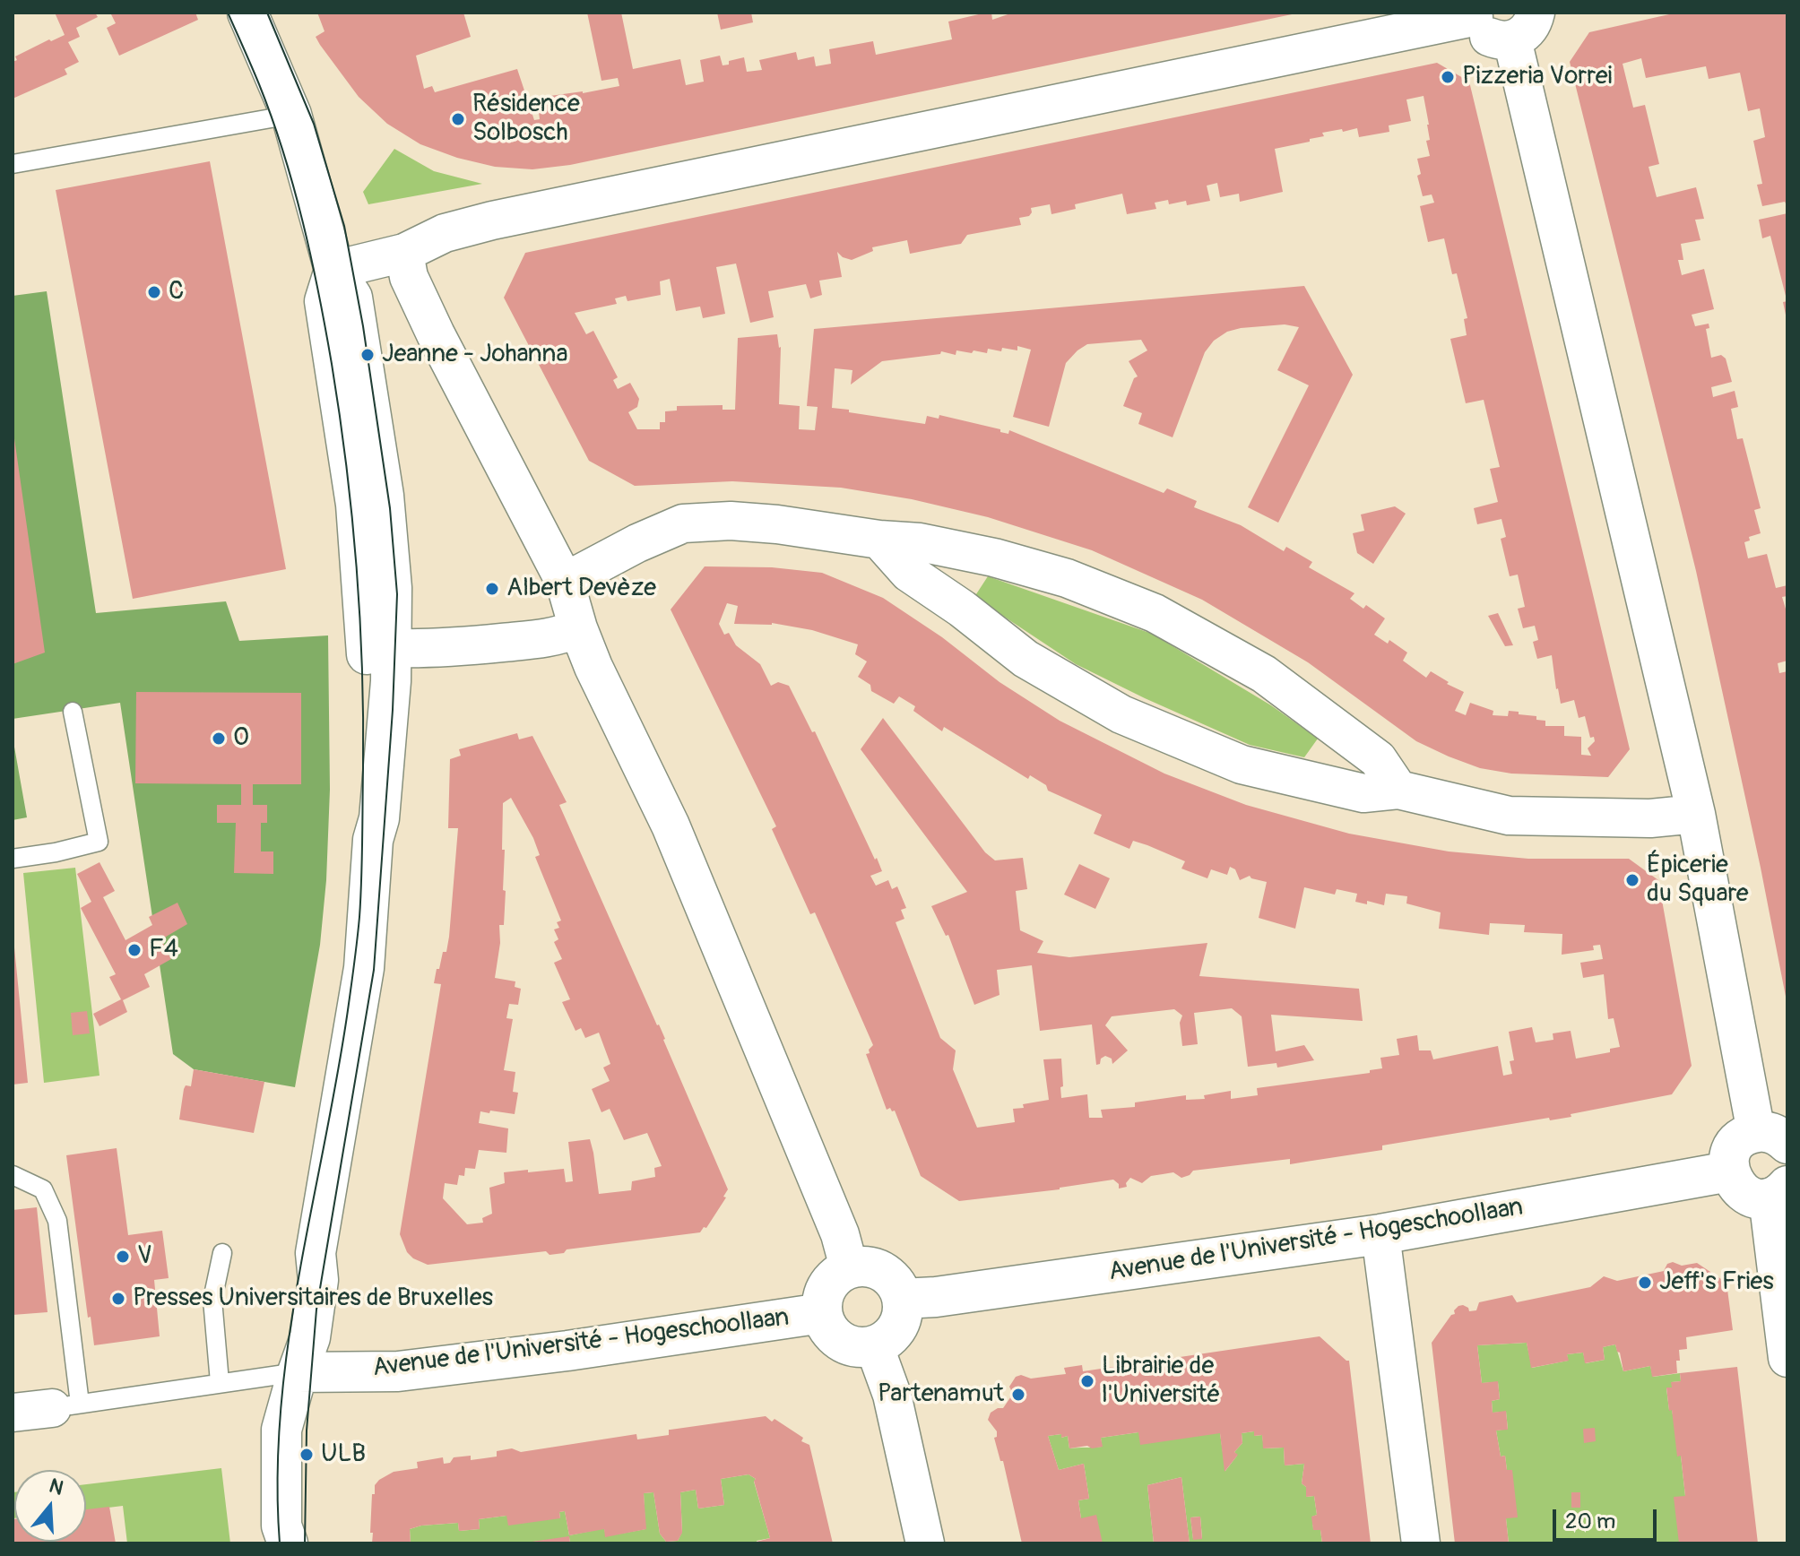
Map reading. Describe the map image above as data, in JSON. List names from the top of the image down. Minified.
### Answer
{"streets":{"street":["Avenue de l'Université - Hogeschoollaan"]},"places":["Pizzeria Vorrei","Résidence Solbosch","C","Jeanne - Johanna","Albert Devèze","O","Épicerie du Square","F4","V","Jeff's Fries","Presses Universitaires de Bruxelles","Librairie de l'Université","Partenamut","ULB"],"scale_bar":"20 m","north":"top"}
